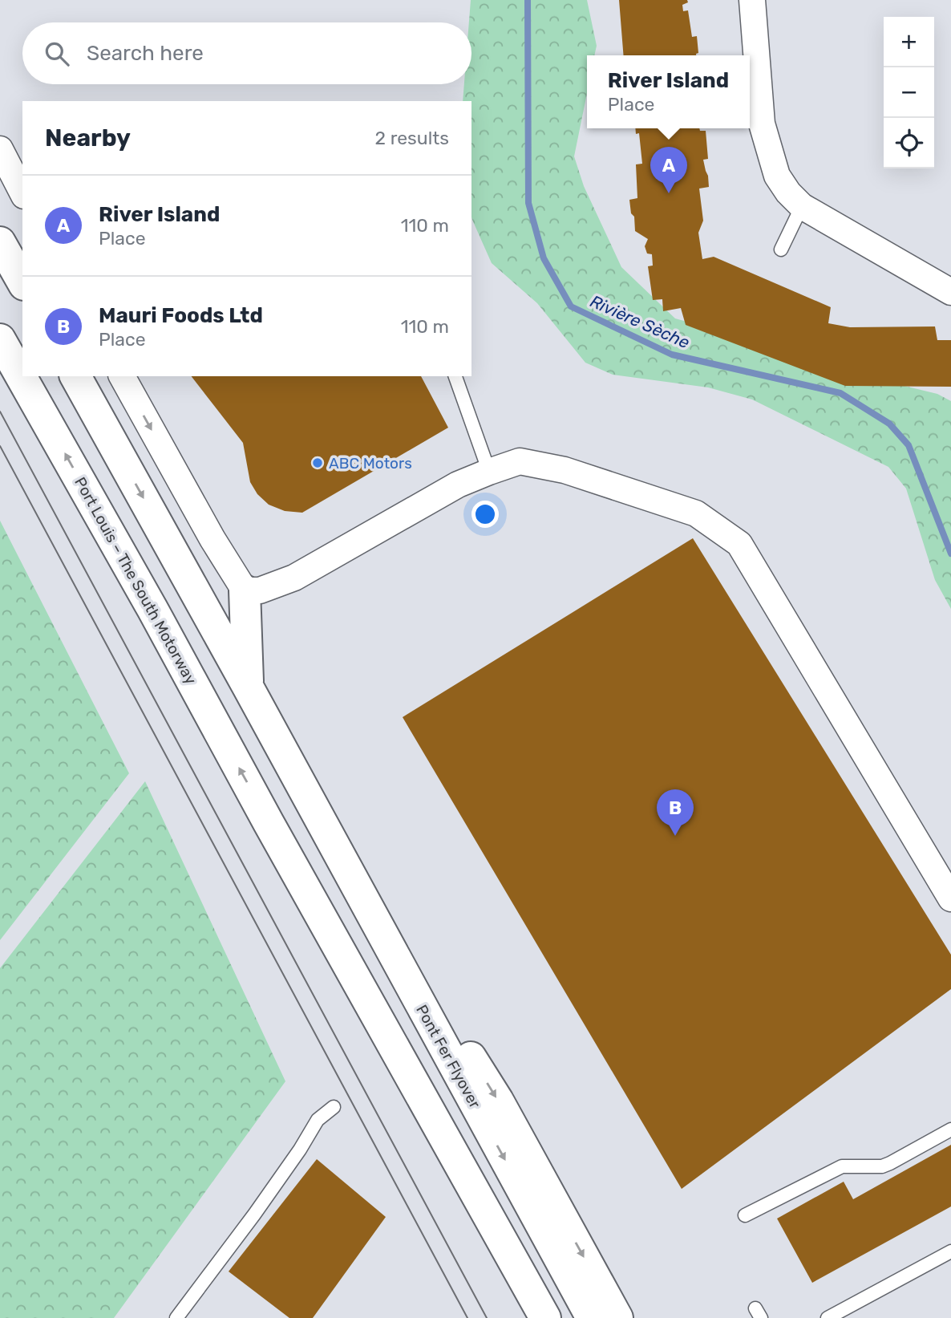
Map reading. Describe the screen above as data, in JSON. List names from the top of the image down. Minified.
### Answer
{"streets":{"highway":["Port Louis – The South Motorway","Pont Fer Flyover"]},"water":["Rivière Sèche"],"places":["ABC Motors"],"page":{"map_buttons":["+","−"],"search":"Search here","popup":["River Island","Place"],"heading":["Nearby","2 results"],"pins":["A","B"],"list":[{"mark":"A","name":"River Island","note":"Place","value":"110 m"},{"mark":"B","name":"Mauri Foods Ltd","note":"Place","value":"110 m"}]}}
